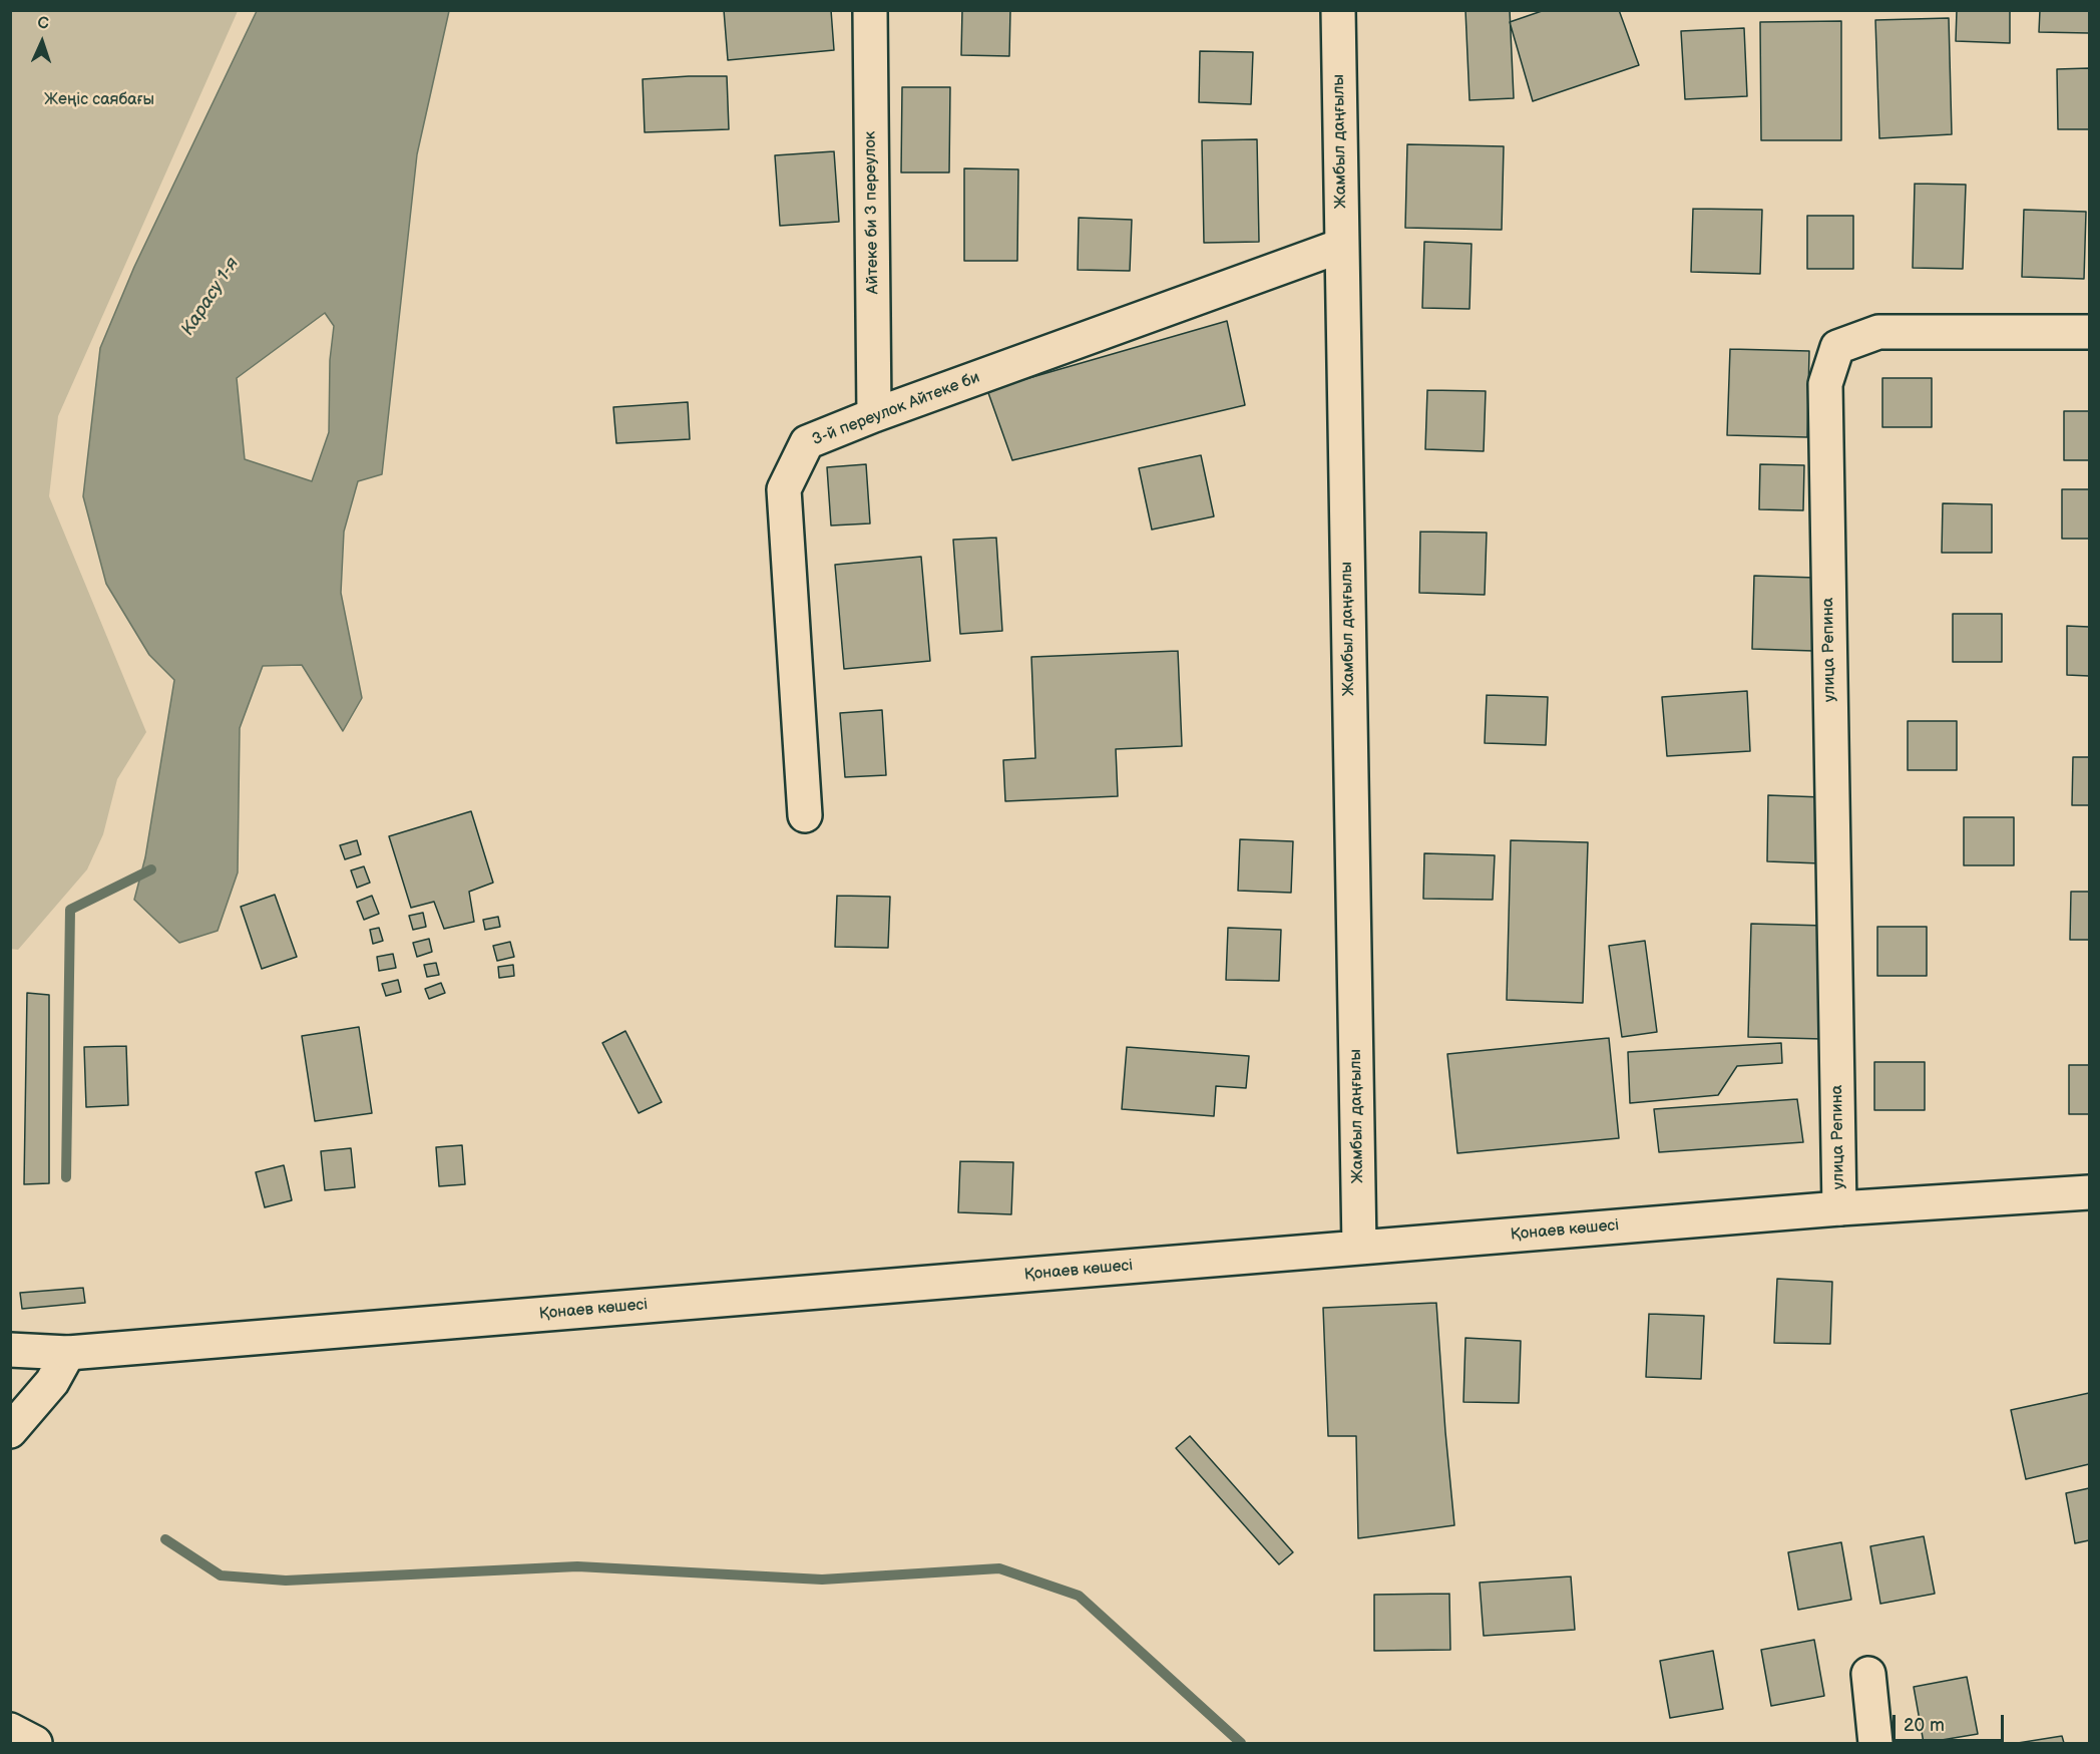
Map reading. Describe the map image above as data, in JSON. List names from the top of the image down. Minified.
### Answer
{"streets":{"main road":["Жамбыл даңғылы","Айтеке би 3 переулок","3-й переулок Айтеке би","улица Репина","Қонаев көшесі"]},"crossings":[["Жамбыл даңғылы","3-й переулок Айтеке би"],["Жамбыл даңғылы","Қонаев көшесі"],["Айтеке би 3 переулок","3-й переулок Айтеке би"],["улица Репина","Қонаев көшесі"]],"water":["Карасу 1-я"],"parks":["Жеңіс саябағы"],"scale_bar":"20 m","north":"top"}
